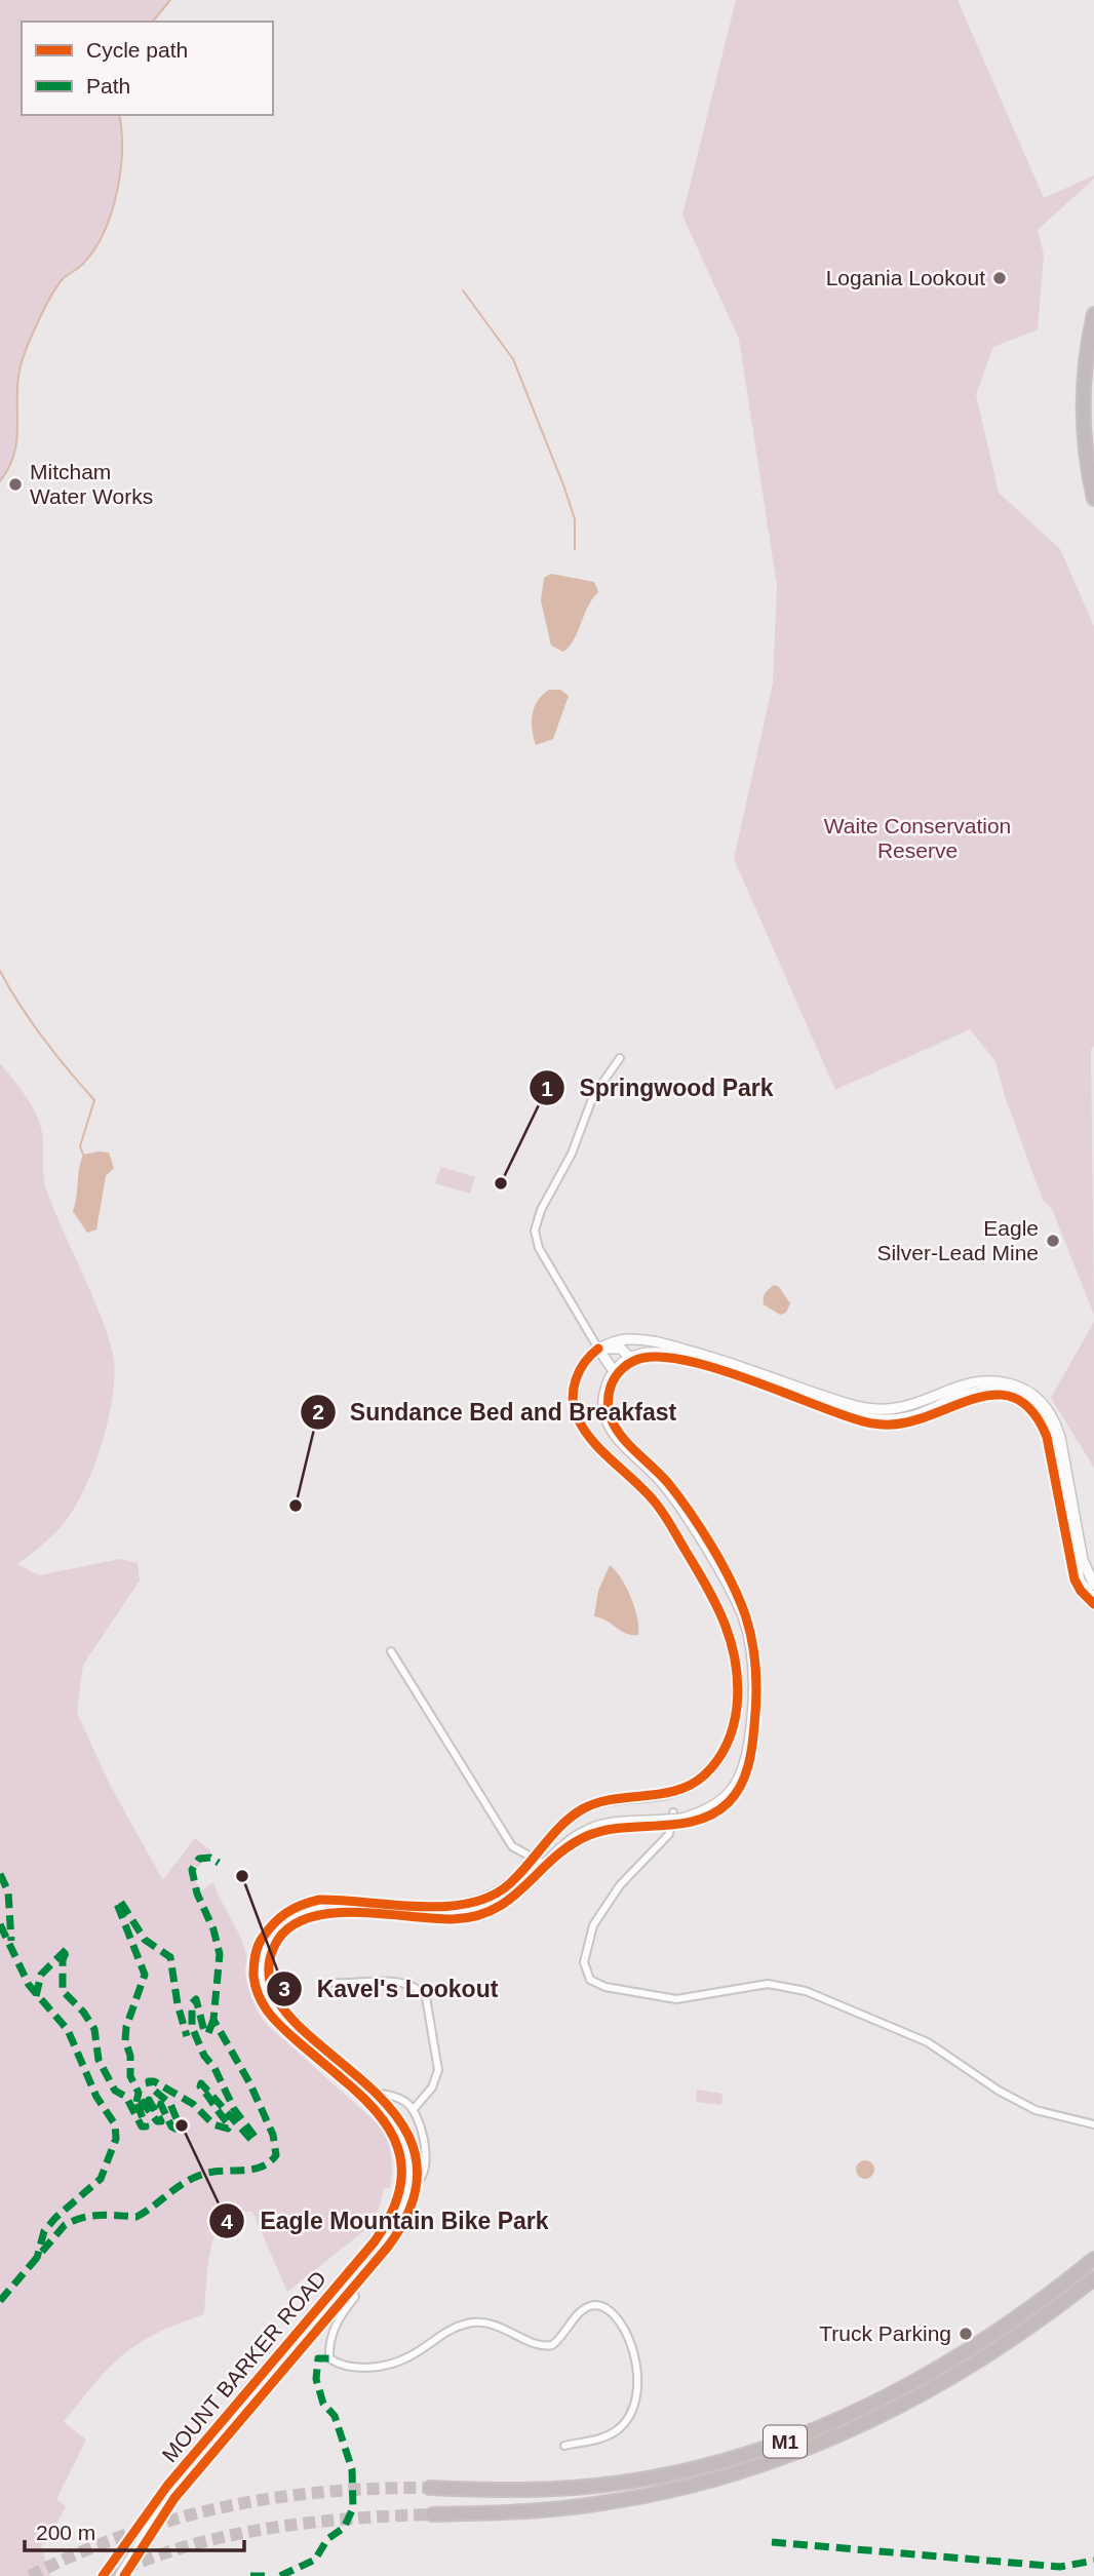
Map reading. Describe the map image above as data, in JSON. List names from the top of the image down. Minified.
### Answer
{"streets":{"highway":["M1"],"main road":["MOUNT BARKER ROAD"]},"parks":["Waite Conservation Reserve"],"places":["Logania Lookout","Mitcham Water Works","Springwood Park","Eagle Silver-Lead Mine","Sundance Bed and Breakfast","Kavel's Lookout","Eagle Mountain Bike Park","Truck Parking"],"legend":["Cycle path","Path"],"scale_bar":"200 m"}
